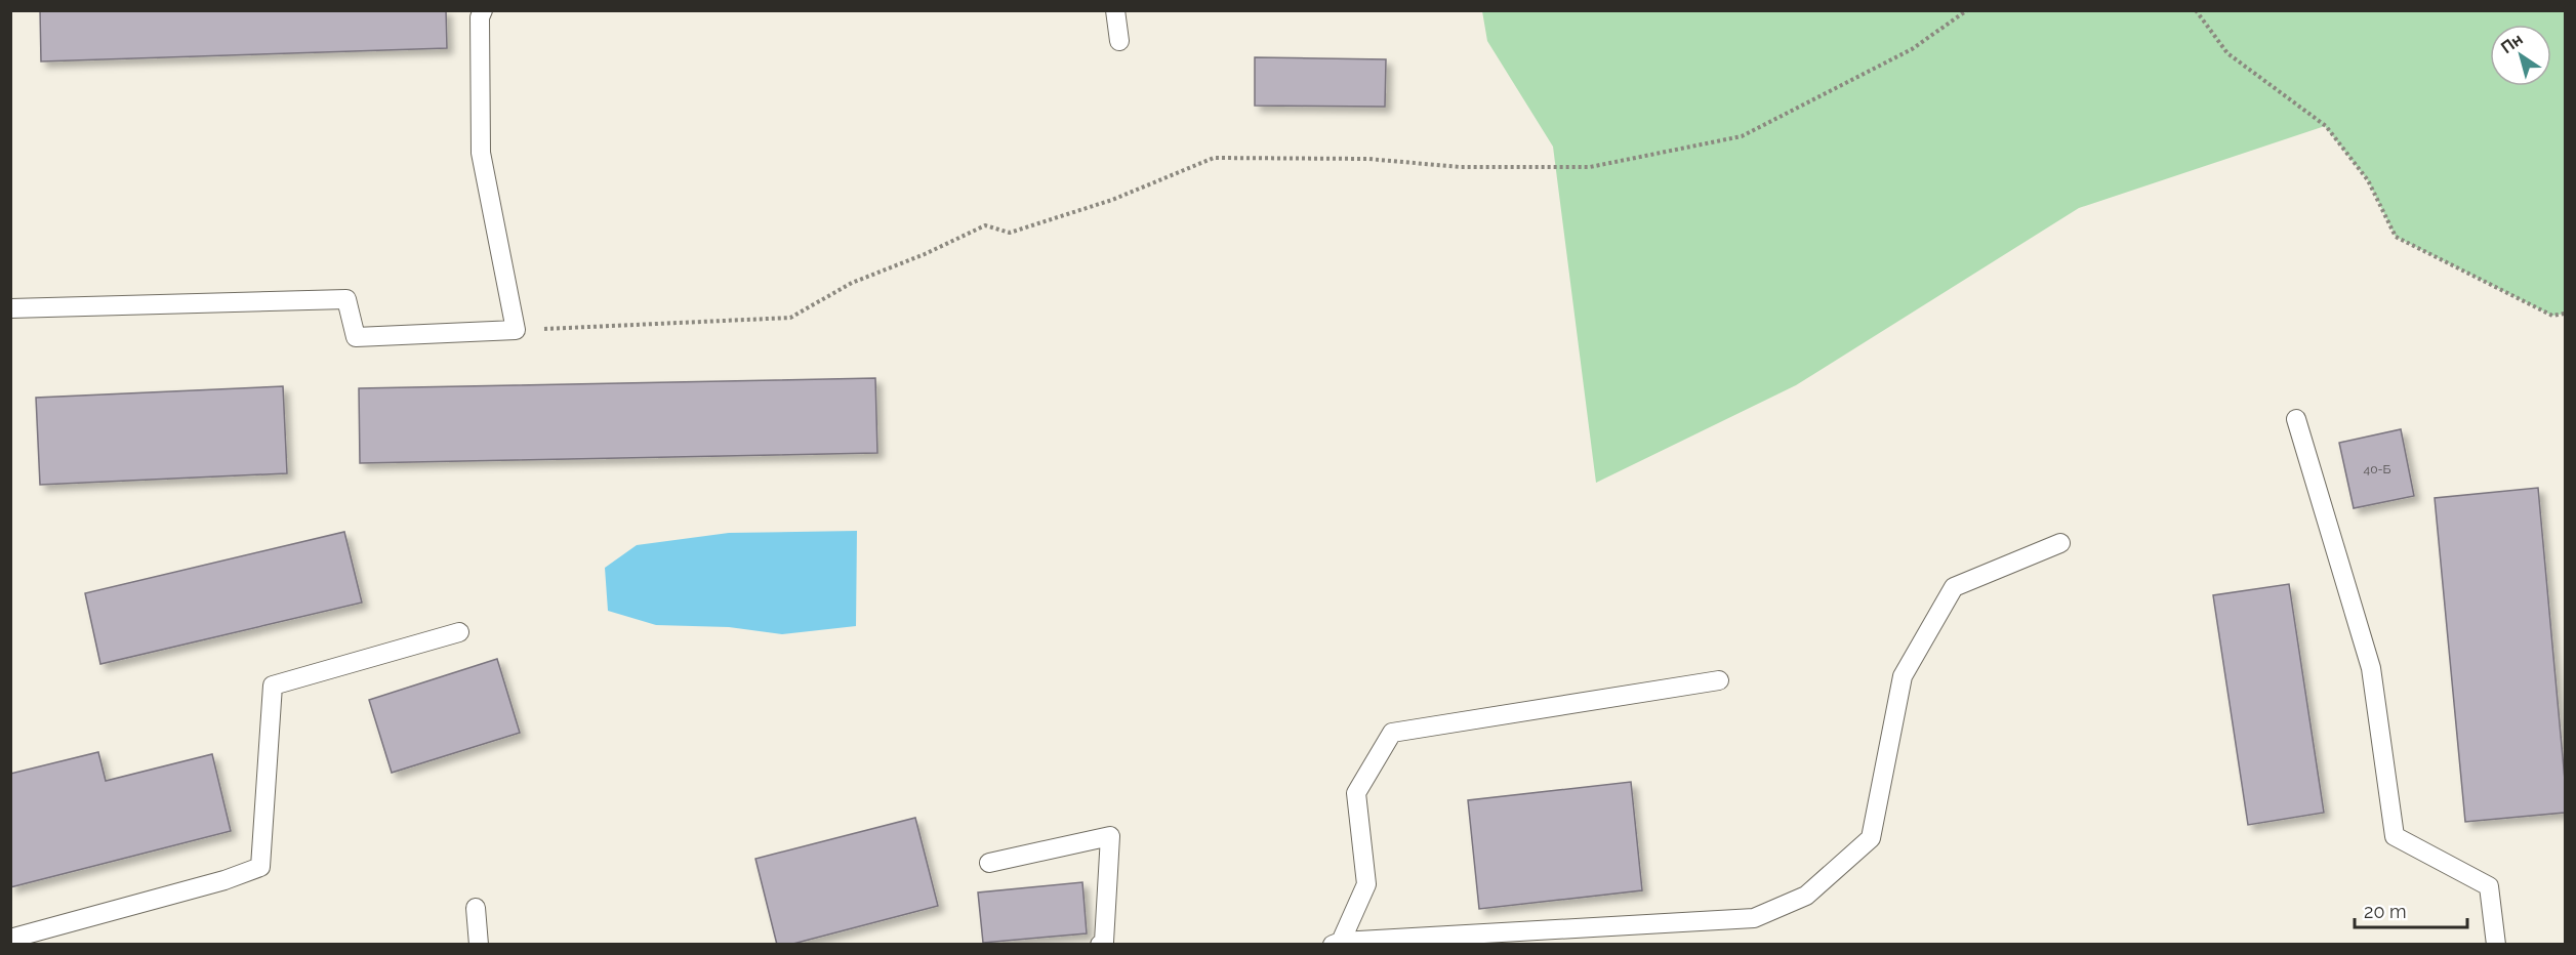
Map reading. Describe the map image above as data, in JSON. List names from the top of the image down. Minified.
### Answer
{"house_numbers":["40-Б"],"scale_bar":"20 m","north":"top left"}
